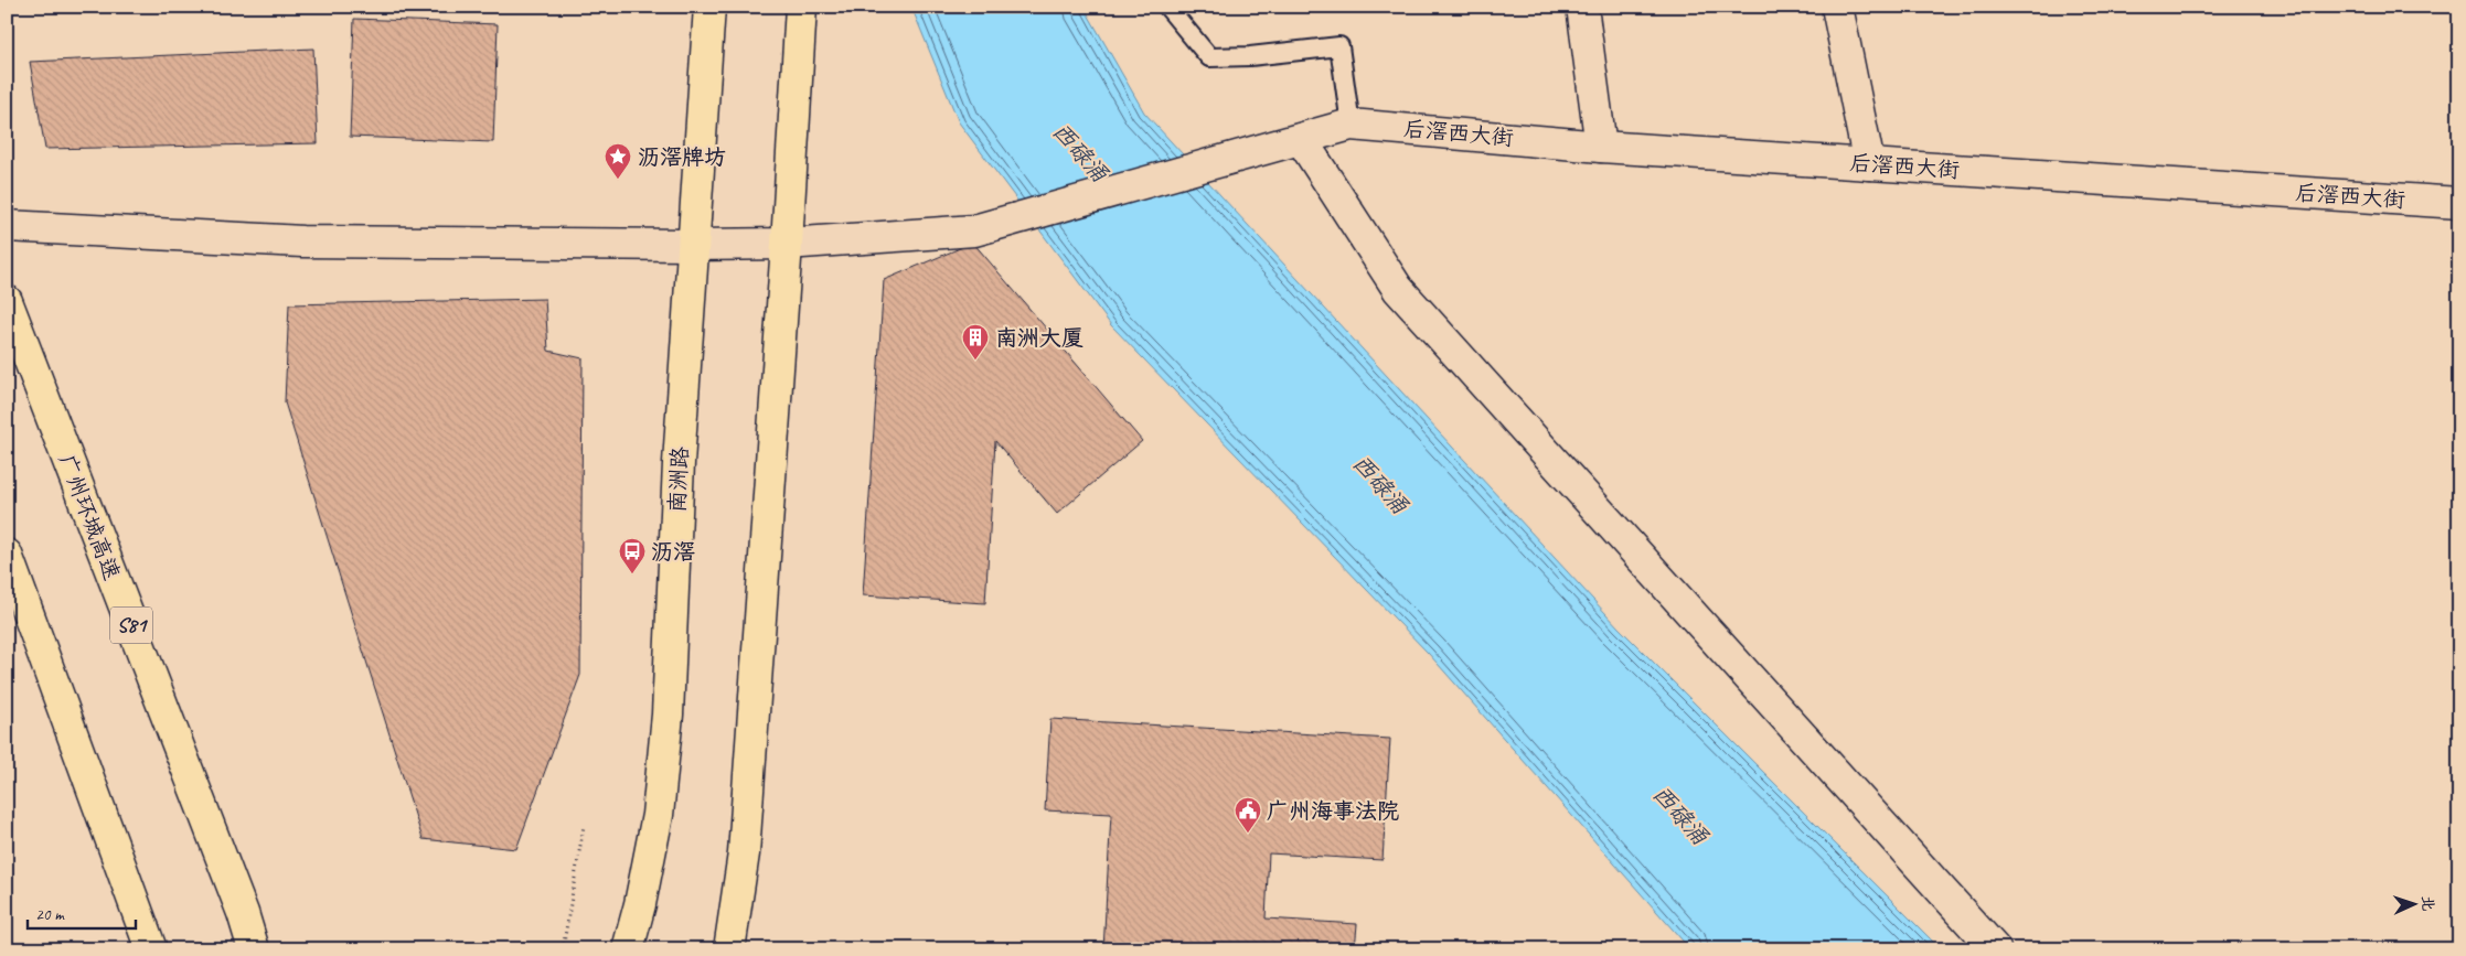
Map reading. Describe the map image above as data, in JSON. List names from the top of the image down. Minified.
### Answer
{"streets":{"main road":["南洲路","广州环城高速","S81"],"street":["后滘西大街"]},"water":["西碌涌"],"places":{"place":["沥滘牌坊"],"building":["南洲大厦"],"bus stop":["沥滘"],"public building":["广州海事法院"]},"scale_bar":"20 m","north":"right"}
